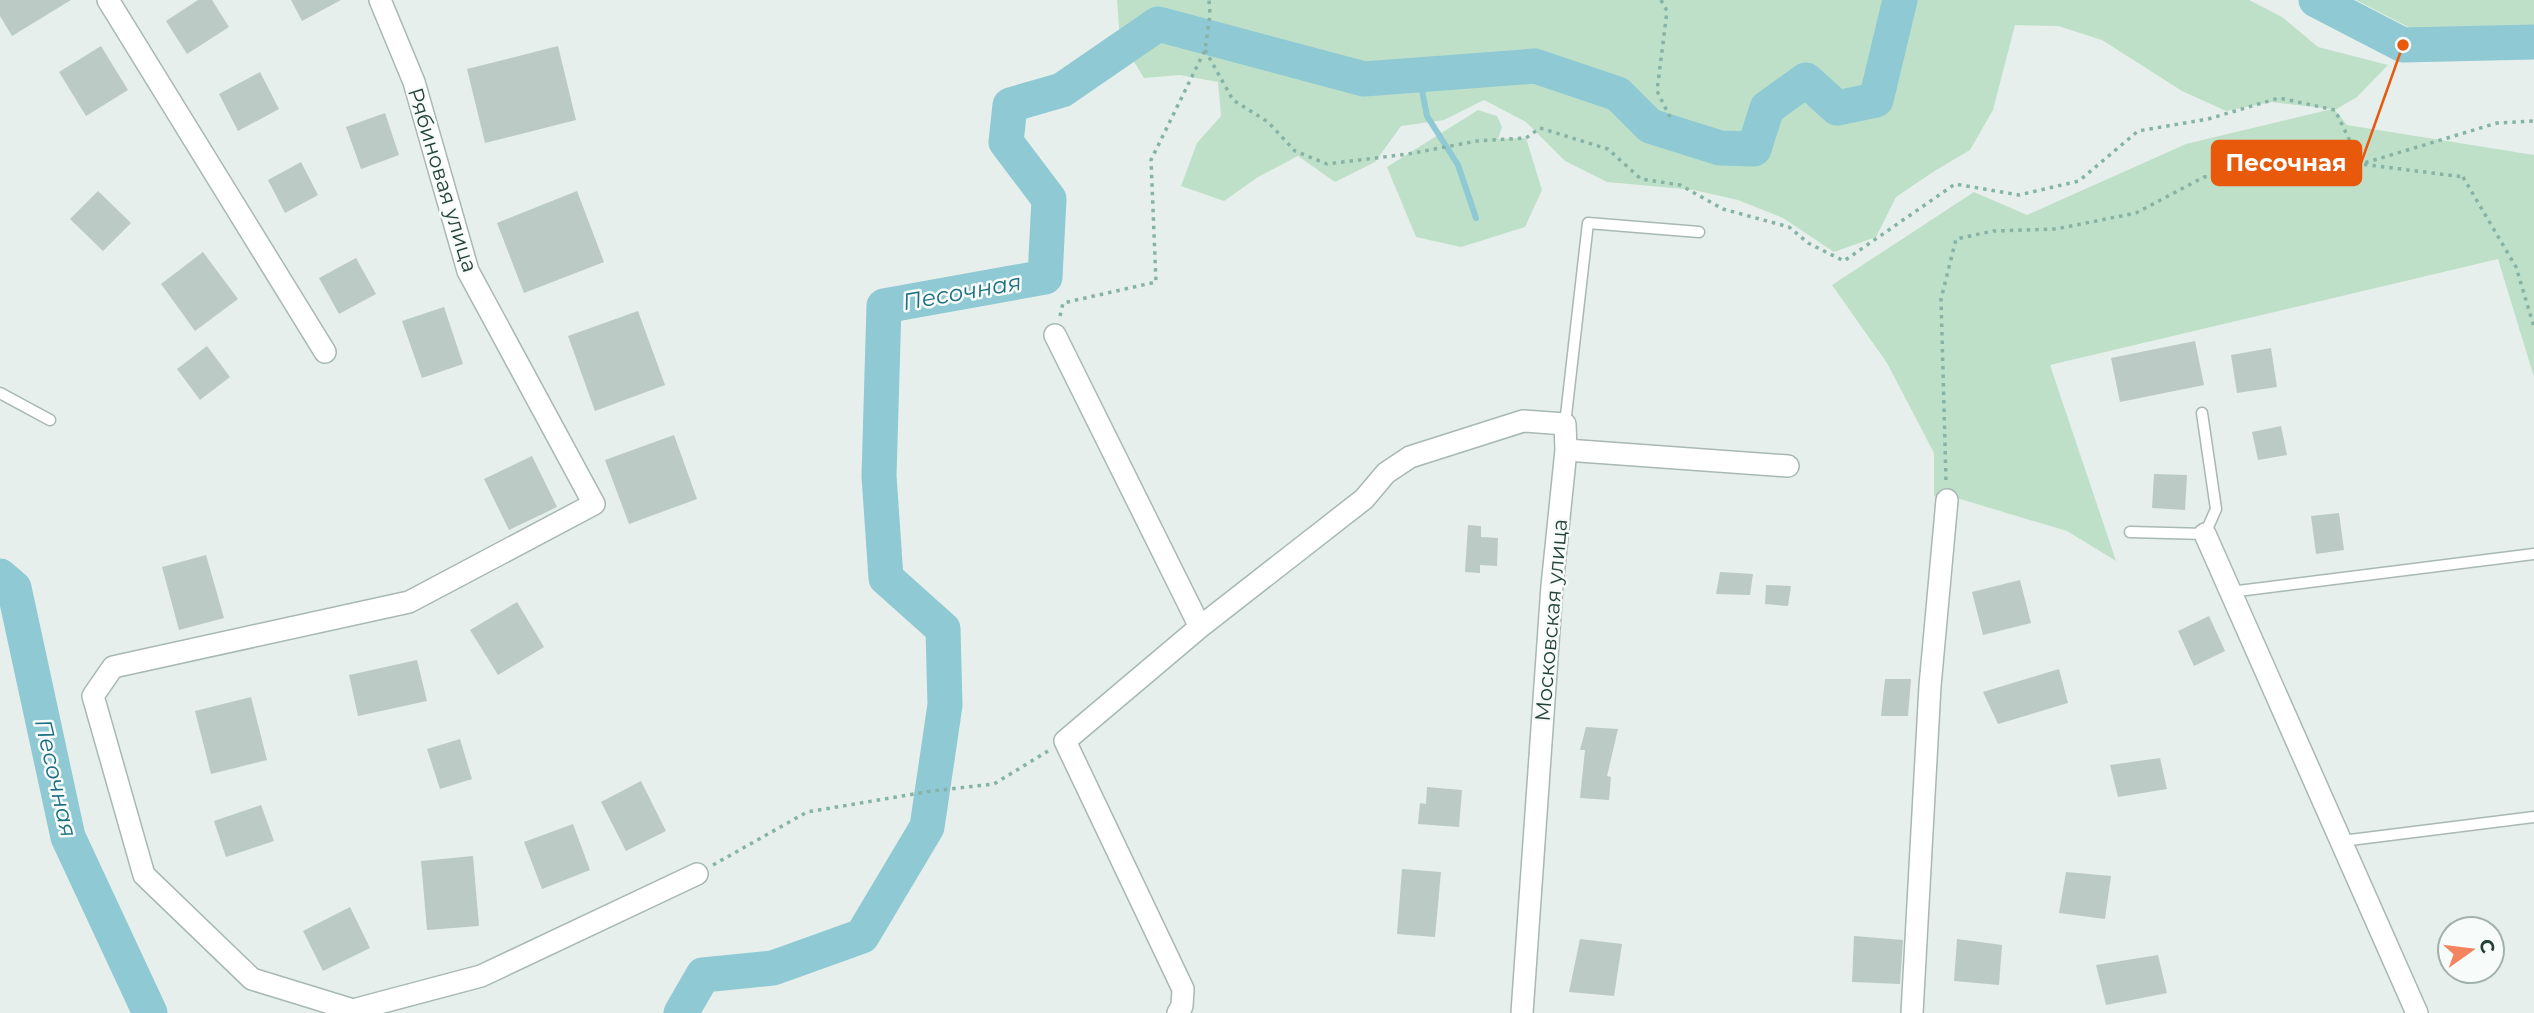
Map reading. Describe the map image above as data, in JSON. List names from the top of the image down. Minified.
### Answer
{"streets":{"street":["Рябиновая улица","Московская улица"]},"water":["Песочная"],"places":["Песочная"],"north":"right"}
